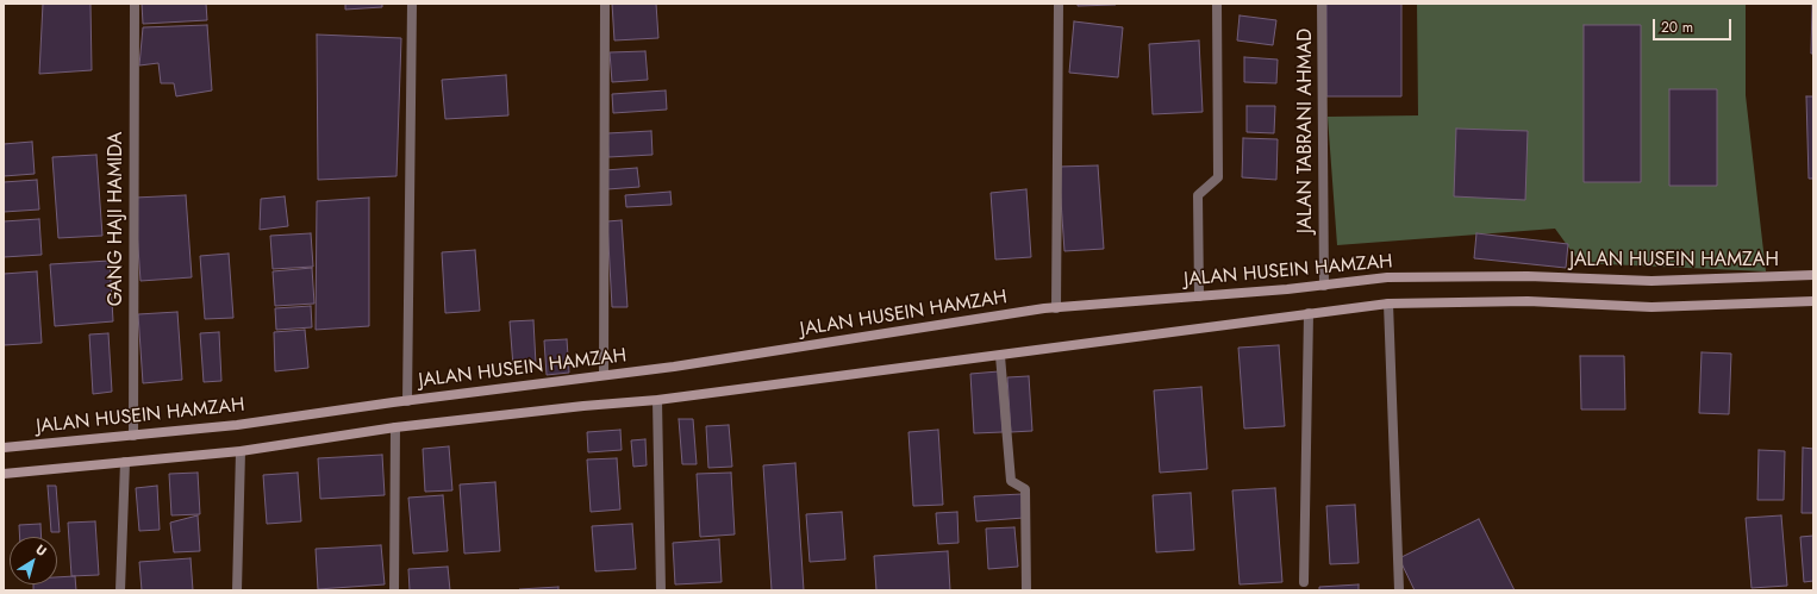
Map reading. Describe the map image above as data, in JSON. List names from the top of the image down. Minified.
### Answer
{"streets":{"street":["JALAN TABRANI AHMAD","GANG HAJI HAMIDA","JALAN HUSEIN HAMZAH"]},"crossings":[["JALAN TABRANI AHMAD","JALAN HUSEIN HAMZAH"],["GANG HAJI HAMIDA","JALAN HUSEIN HAMZAH"]],"scale_bar":"20 m","north":"top right"}
